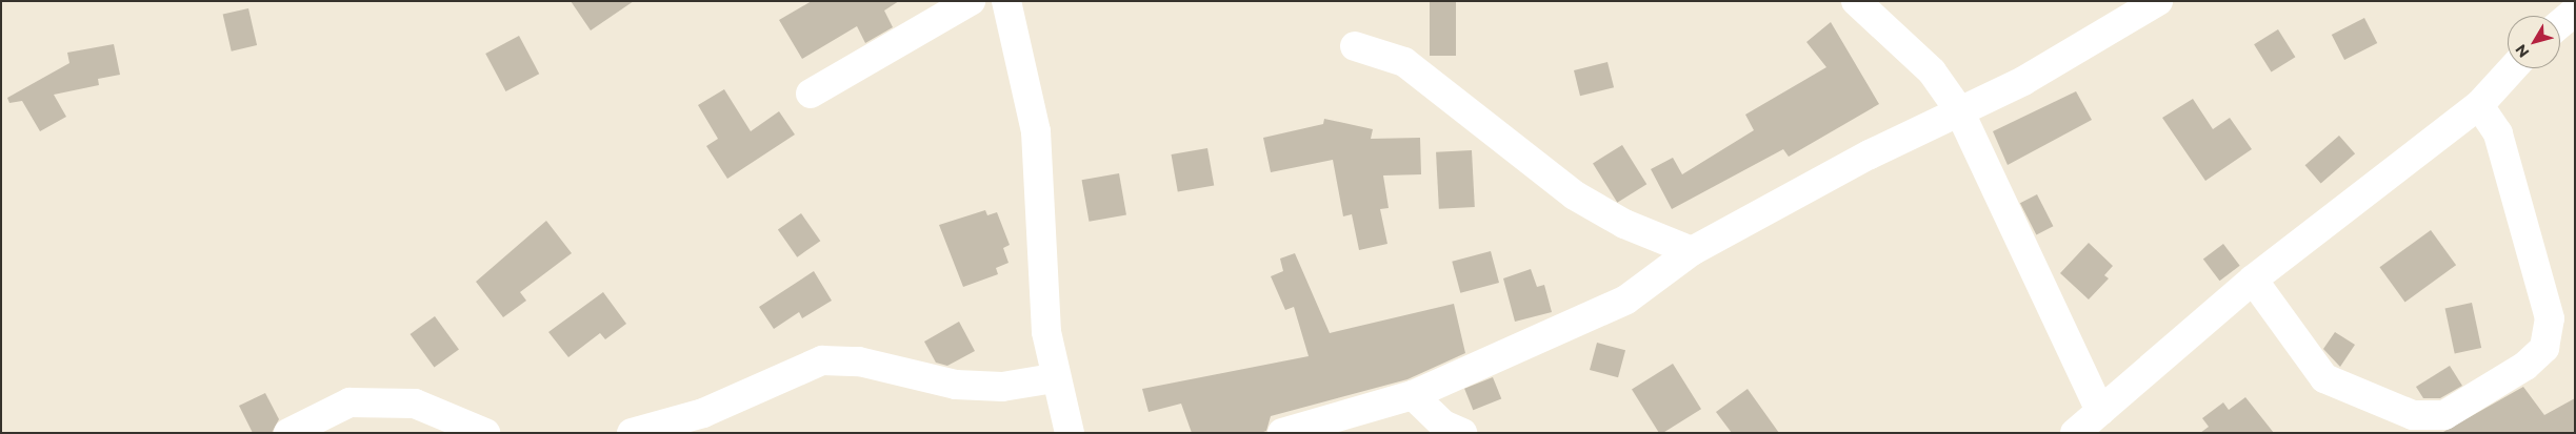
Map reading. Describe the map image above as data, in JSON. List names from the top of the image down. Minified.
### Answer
{"north":"bottom left"}
